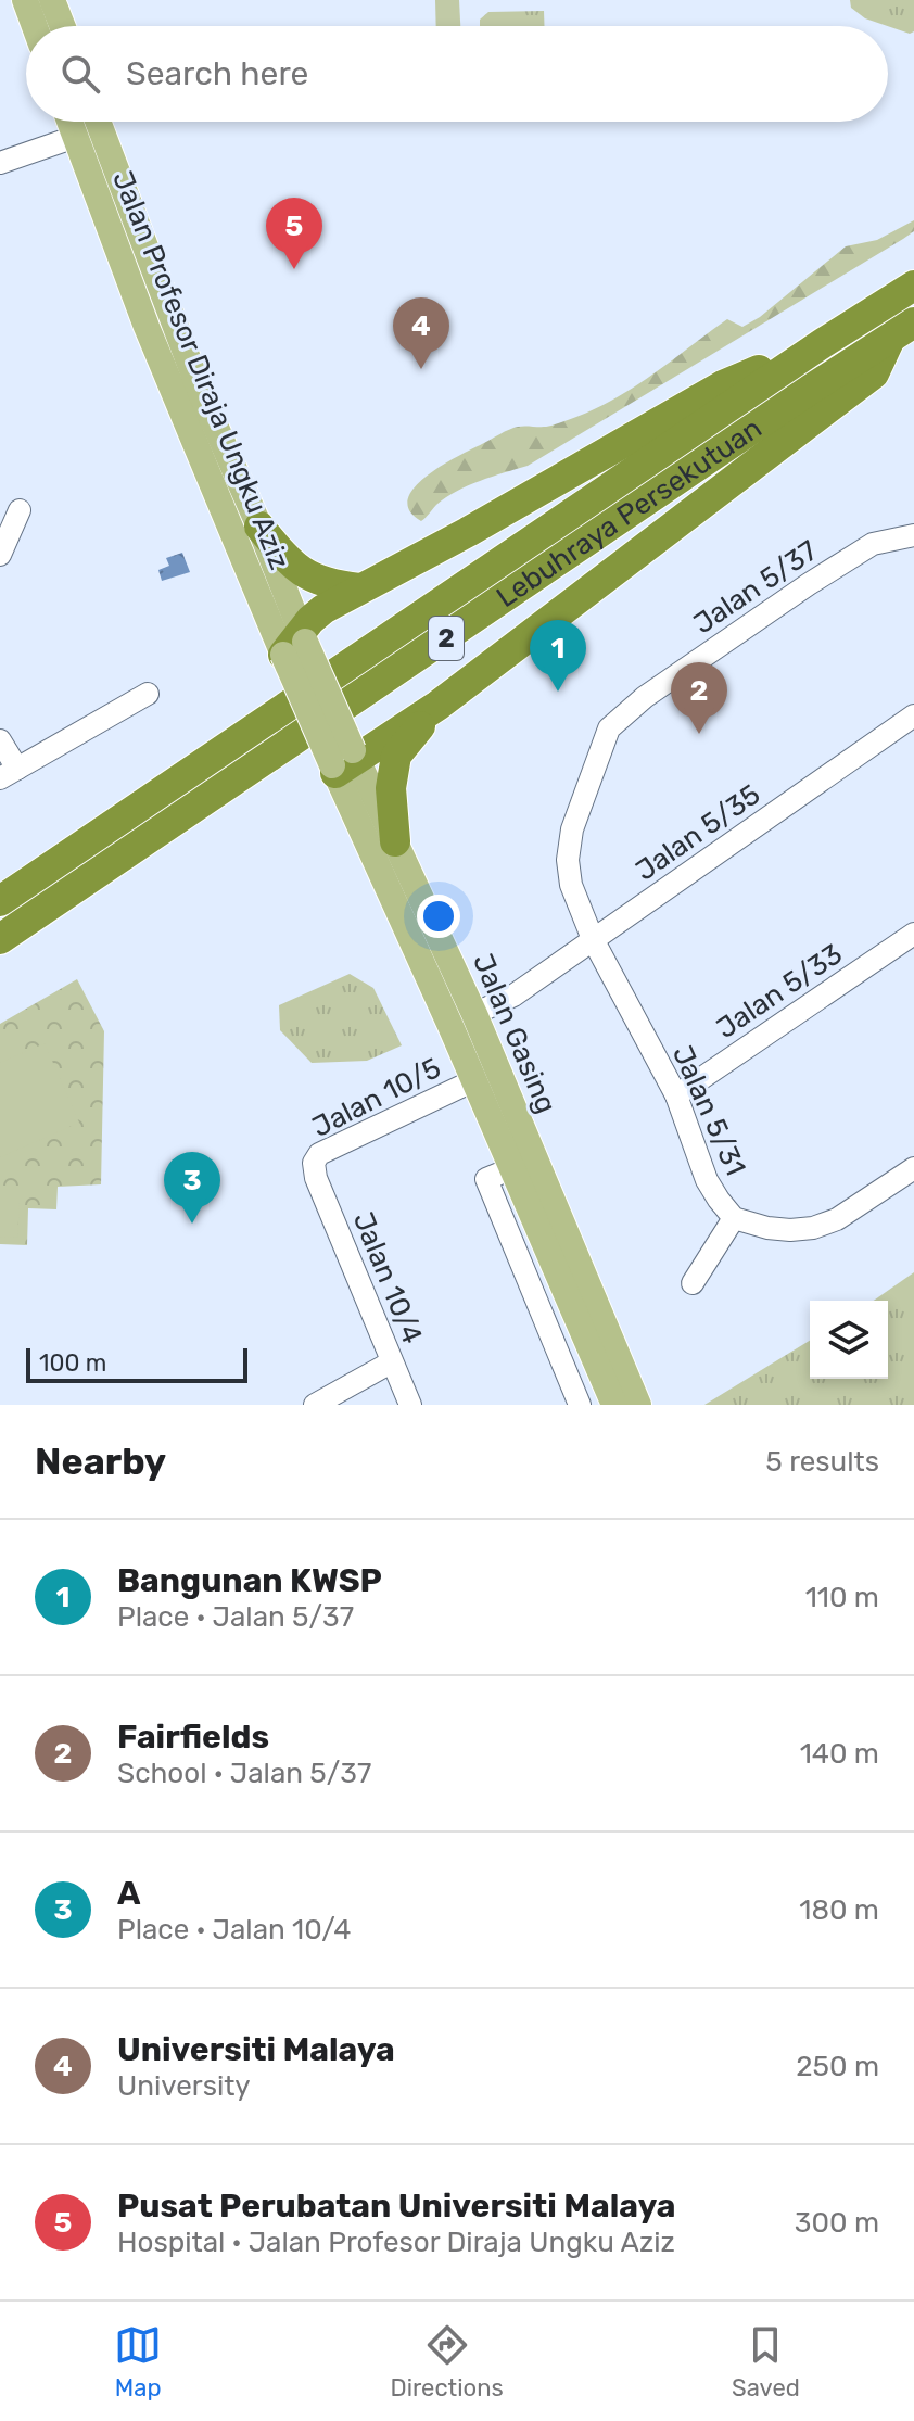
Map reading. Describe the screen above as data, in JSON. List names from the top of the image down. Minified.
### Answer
{"streets":{"highway":["Lebuhraya Persekutuan","2"],"main road":["Jalan Profesor Diraja Ungku Aziz","Jalan Gasing"],"street":["Jalan 5/37","Jalan 5/35","Jalan 5/33","Jalan 10/5","Jalan 5/31","Jalan 10/4"]},"crossings":[["Jalan Profesor Diraja Ungku Aziz","Jalan Gasing"],["Jalan 5/37","Jalan 5/35"],["Jalan 5/37","Jalan 5/31"],["Jalan 5/35","Jalan Gasing"],["Jalan 5/35","Jalan 5/31"],["Jalan 5/33","Jalan 5/31"],["Jalan Gasing","Jalan 10/5"],["Jalan 10/5","Jalan 10/4"]],"scale_bar":"100 m","page":{"search":"Search here","pins":["5","4","1","2","3"],"scale":"100 m","heading":["Nearby","5 results"],"list":[{"mark":"1","name":"Bangunan KWSP","note":"Place · Jalan 5/37","value":"110 m"},{"mark":"2","name":"Fairfields","note":"School · Jalan 5/37","value":"140 m"},{"mark":"3","name":"A","note":"Place · Jalan 10/4","value":"180 m"},{"mark":"4","name":"Universiti Malaya","note":"University","value":"250 m"},{"mark":"5","name":"Pusat Perubatan Universiti Malaya","note":"Hospital · Jalan Profesor Diraja Ungku Aziz","value":"300 m"}],"nav":["Map","Directions","Saved"]}}
